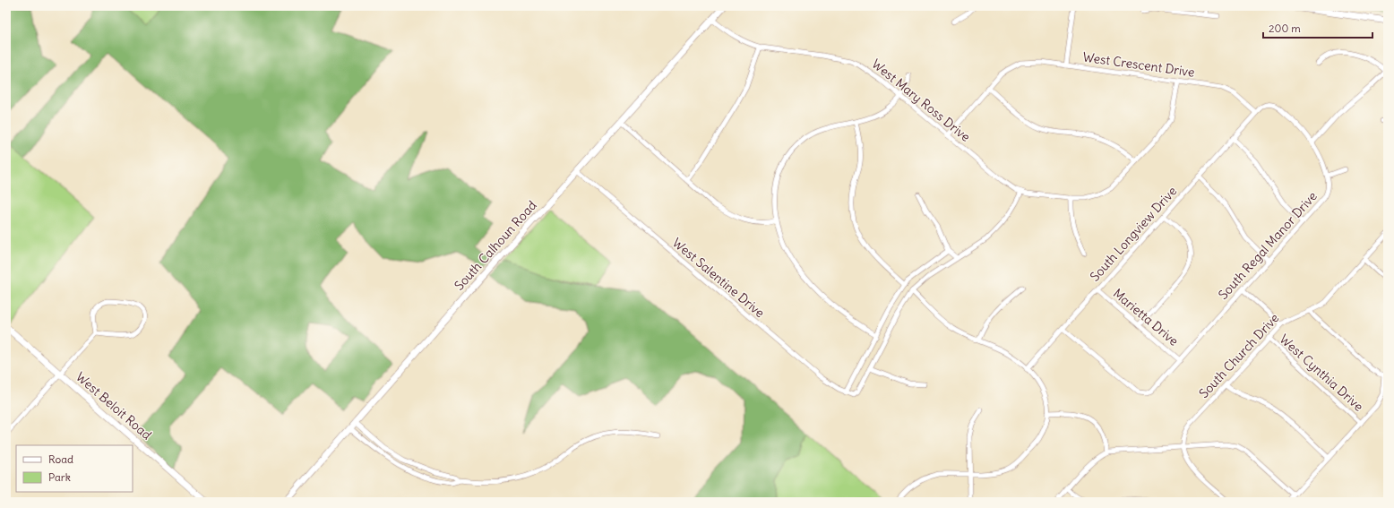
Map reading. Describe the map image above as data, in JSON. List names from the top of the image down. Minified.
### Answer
{"streets":{"street":["West Crescent Drive","West Mary Ross Drive","South Longview Drive","South Calhoun Road","South Regal Manor Drive","West Salentine Drive","Marietta Drive","South Church Drive","West Cynthia Drive","West Beloit Road"]},"crossings":[["West Crescent Drive","West Mary Ross Drive"],["West Crescent Drive","South Longview Drive"],["West Mary Ross Drive","South Calhoun Road"],["South Longview Drive","South Regal Manor Drive"],["South Longview Drive","Marietta Drive"],["South Calhoun Road","West Salentine Drive"],["South Regal Manor Drive","Marietta Drive"],["South Regal Manor Drive","West Cynthia Drive"],["South Church Drive","West Cynthia Drive"]],"legend":["Road","Park"],"scale_bar":"200 m"}
